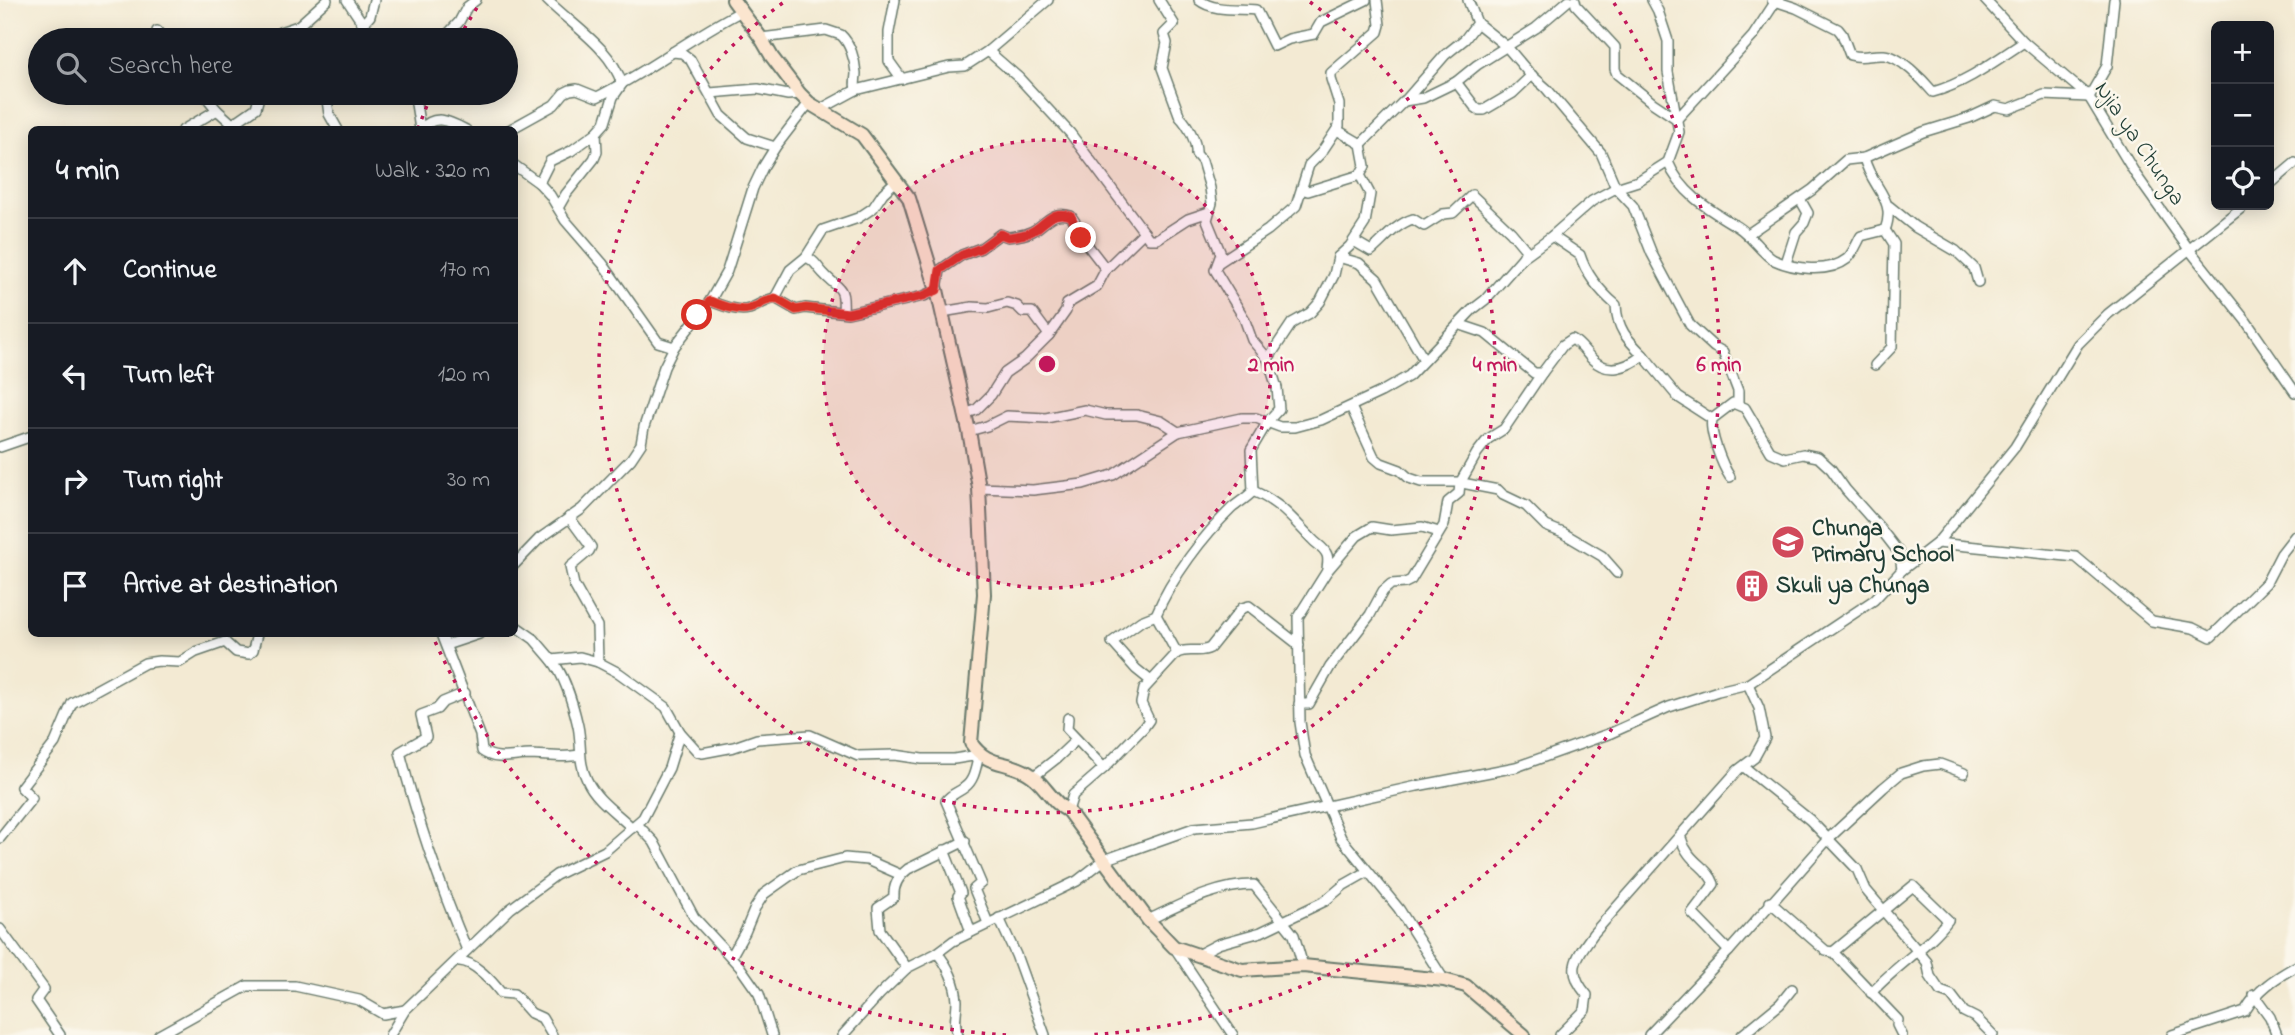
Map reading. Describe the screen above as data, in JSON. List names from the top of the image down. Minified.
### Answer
{"streets":{"street":["Njia ya Chunga"]},"places":{"school or university":["Chunga Primary School"],"building":["Skuli ya Chunga"]},"page":{"map_buttons":["+","−"],"search":"Search here","heading":["4 min","Walk · 320 m"],"list":[["Continue","170 m"],["Turn left","120 m"],["Turn right","30 m"],"Arrive at destination"]},"rings":["2 min","4 min","6 min"]}
